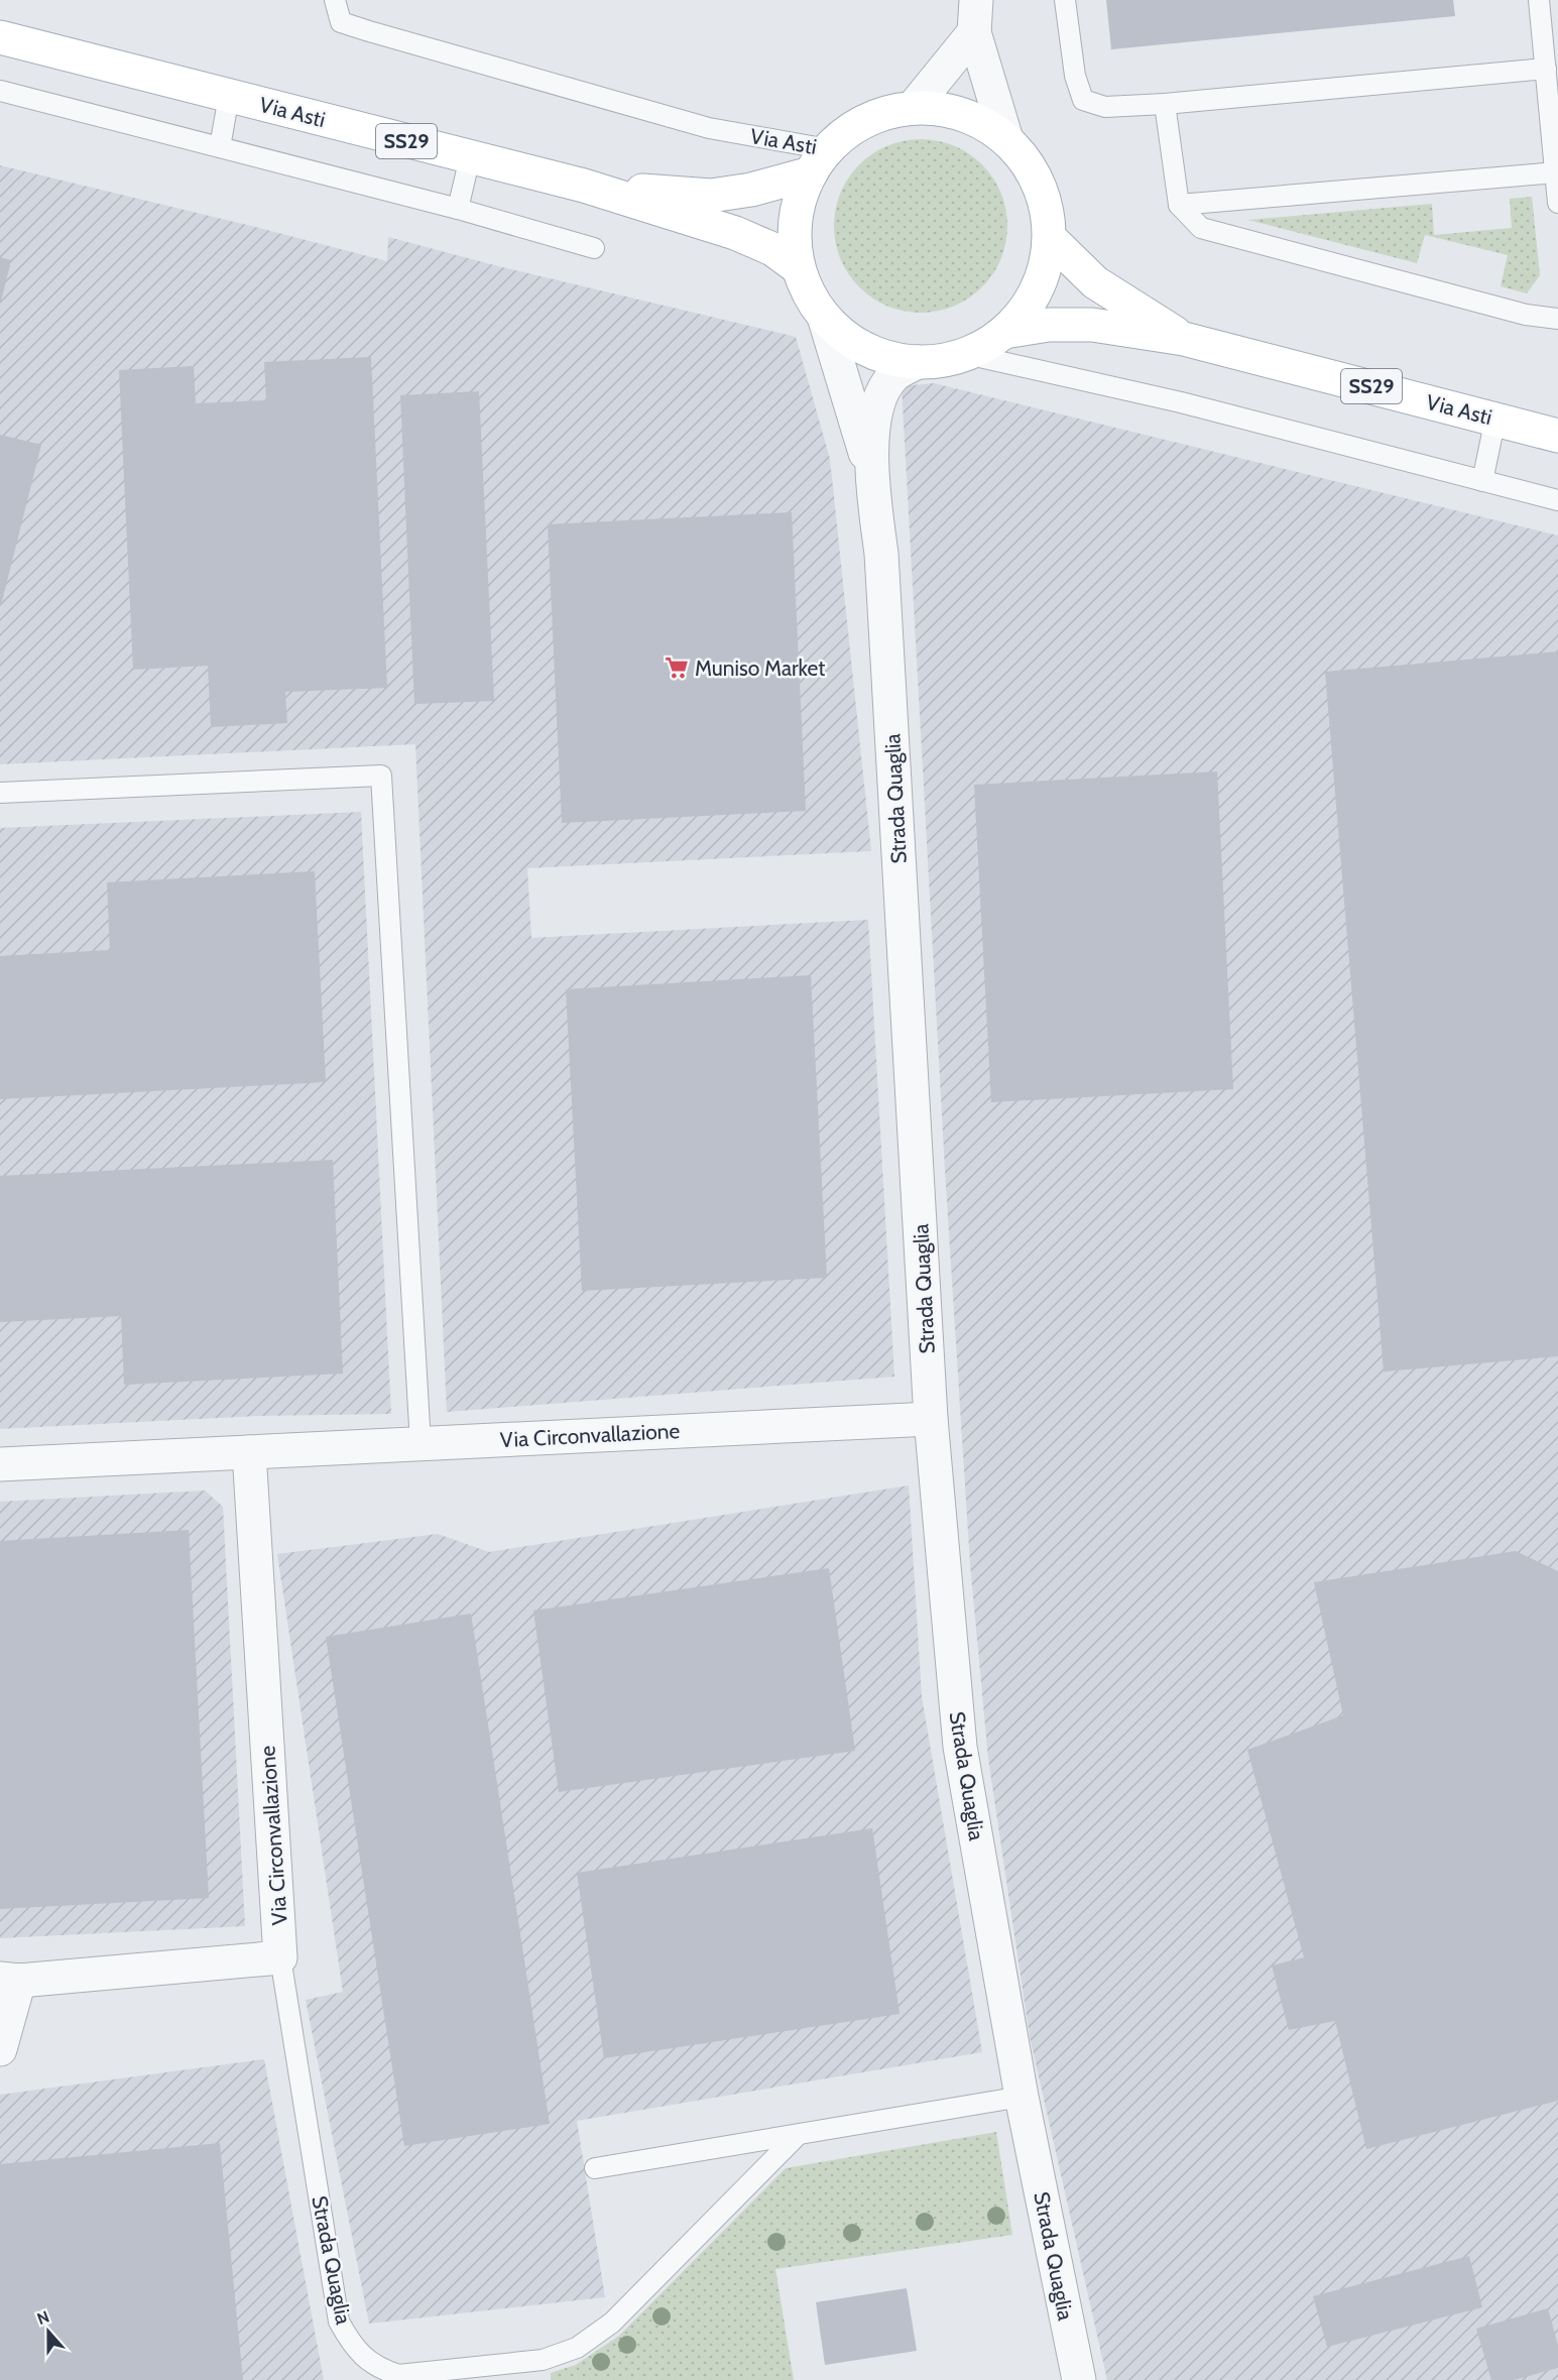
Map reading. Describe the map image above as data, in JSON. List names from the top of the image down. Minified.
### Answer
{"streets":{"main road":["Via Asti","SS29"],"street":["Strada Quaglia","Via Circonvallazione"]},"crossings":[["Strada Quaglia","Via Circonvallazione"]],"places":{"supermarket":["Muniso Market"]},"north":"top"}
